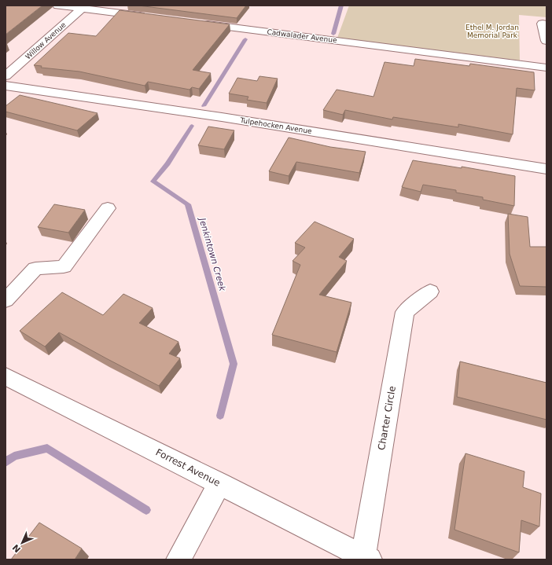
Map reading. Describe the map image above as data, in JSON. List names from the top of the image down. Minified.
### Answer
{"streets":{"street":["Cadwalader Avenue","Willow Avenue","Tulpehocken Avenue","Charter Circle","Forrest Avenue"]},"crossings":[["Charter Circle","Forrest Avenue"]],"water":["Jenkintown Creek"],"parks":["Ethel M. Jordan Memorial Park"],"north":"bottom left"}
